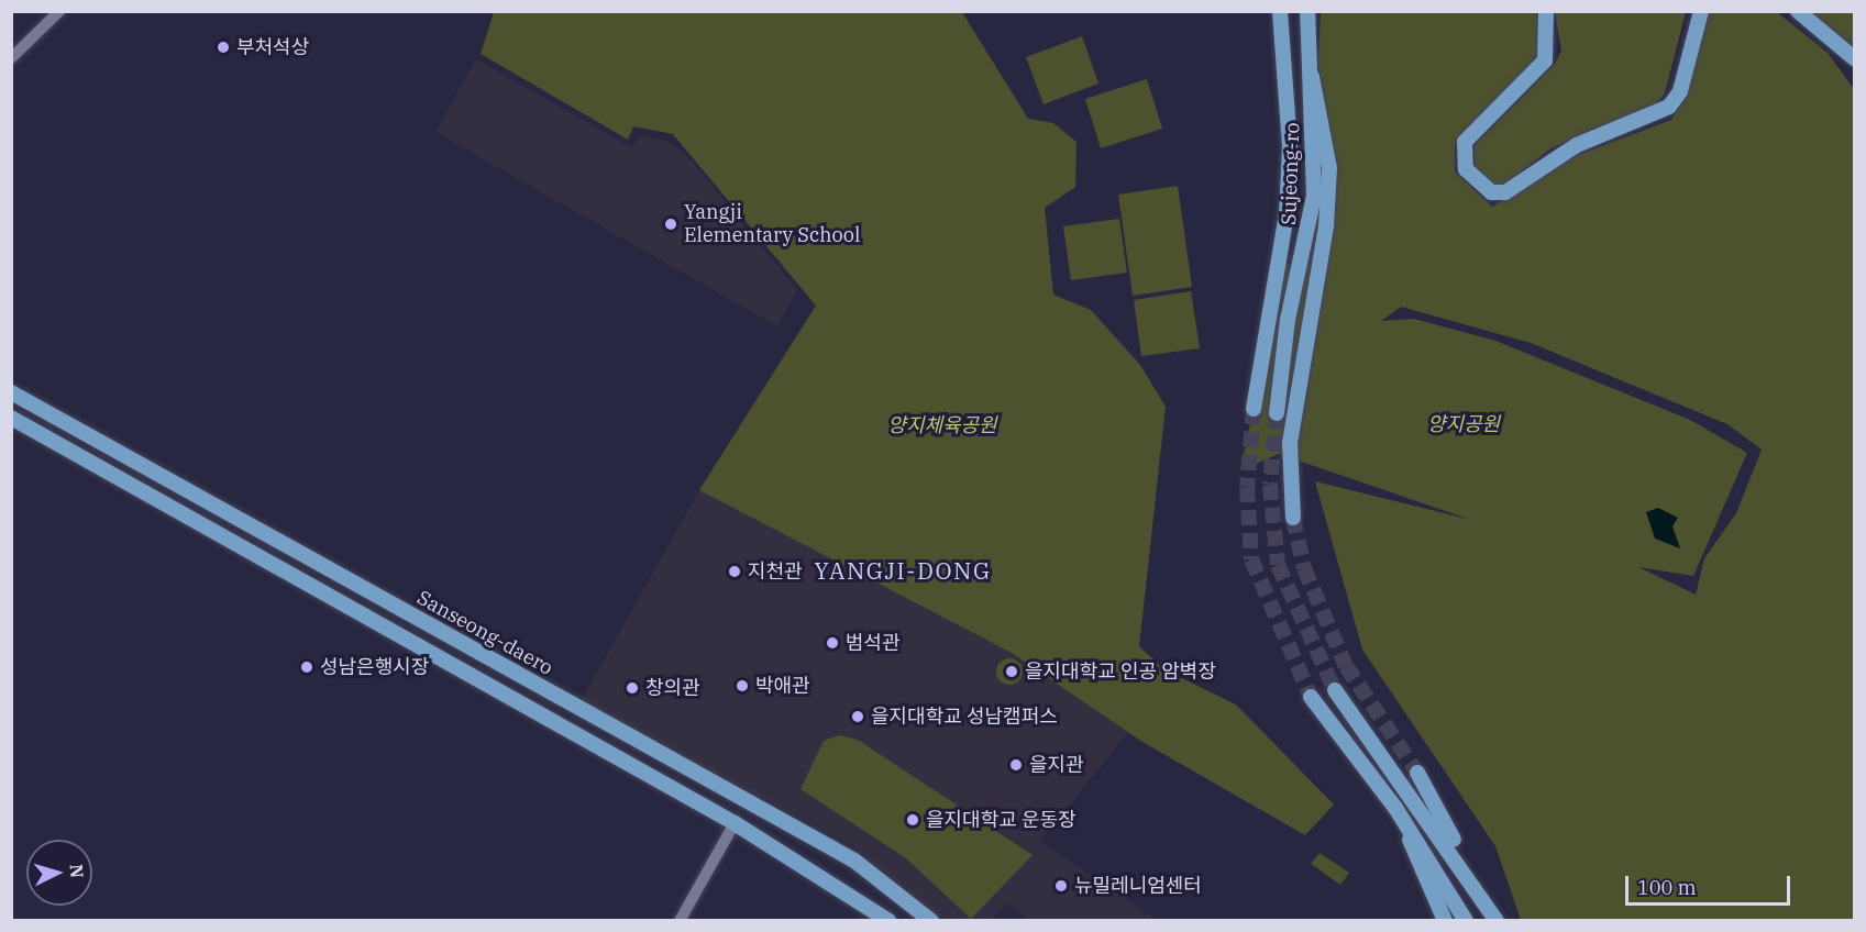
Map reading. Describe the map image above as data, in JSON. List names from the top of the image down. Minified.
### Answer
{"streets":{"main road":["Sujeong-ro","Sanseong-daero"]},"districts":["YANGJI-DONG"],"parks":["양지공원","양지체육공원"],"places":["부처석상","Yangji Elementary School","지천관","범석관","성남은행시장","을지대학교 인공 암벽장","박애관","창의관","을지대학교 성남캠퍼스","을지관","을지대학교 운동장","뉴밀레니엄센터"],"scale_bar":"100 m","north":"right"}
